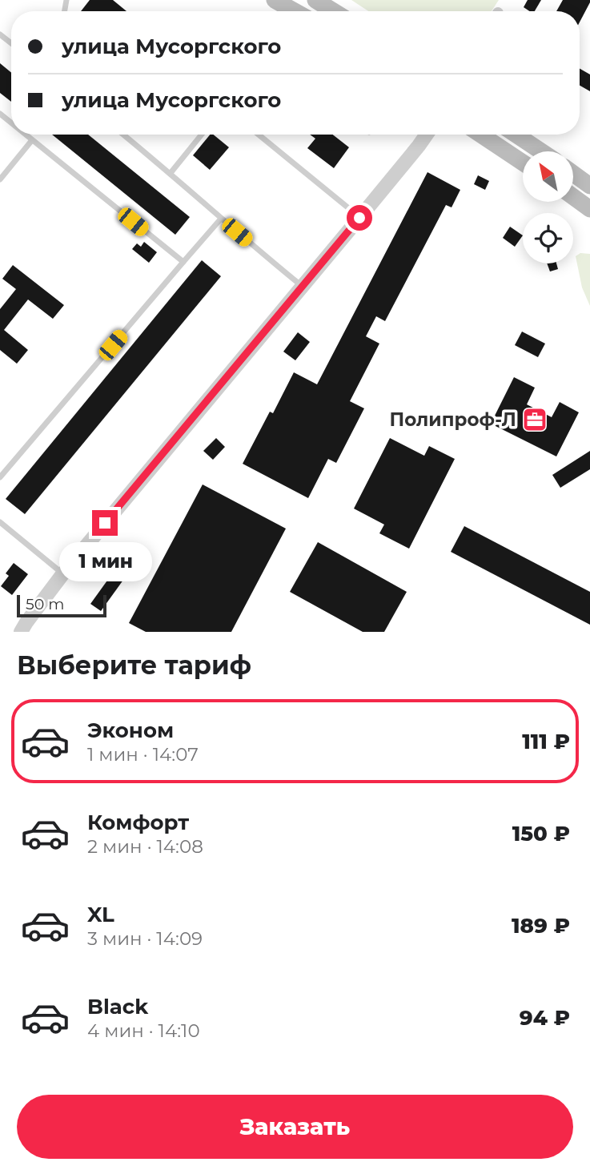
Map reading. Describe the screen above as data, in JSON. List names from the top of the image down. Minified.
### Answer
{"places":{"office":["Полипроф-Л"]},"scale_bar":"50 m","north":"top left","page":{"banner":["улица Мусоргского","улица Мусоргского"],"bubble":"1 мин","scale":"50 m","heading":"Выберите тариф","list":[{"name":"Эконом","note":"1 мин · 14:07","value":"111 ₽"},{"name":"Комфорт","note":"2 мин · 14:08","value":"150 ₽"},{"name":"XL","note":"3 мин · 14:09","value":"189 ₽"},{"name":"Black","note":"4 мин · 14:10","value":"94 ₽"}],"buttons":"Заказать"}}
